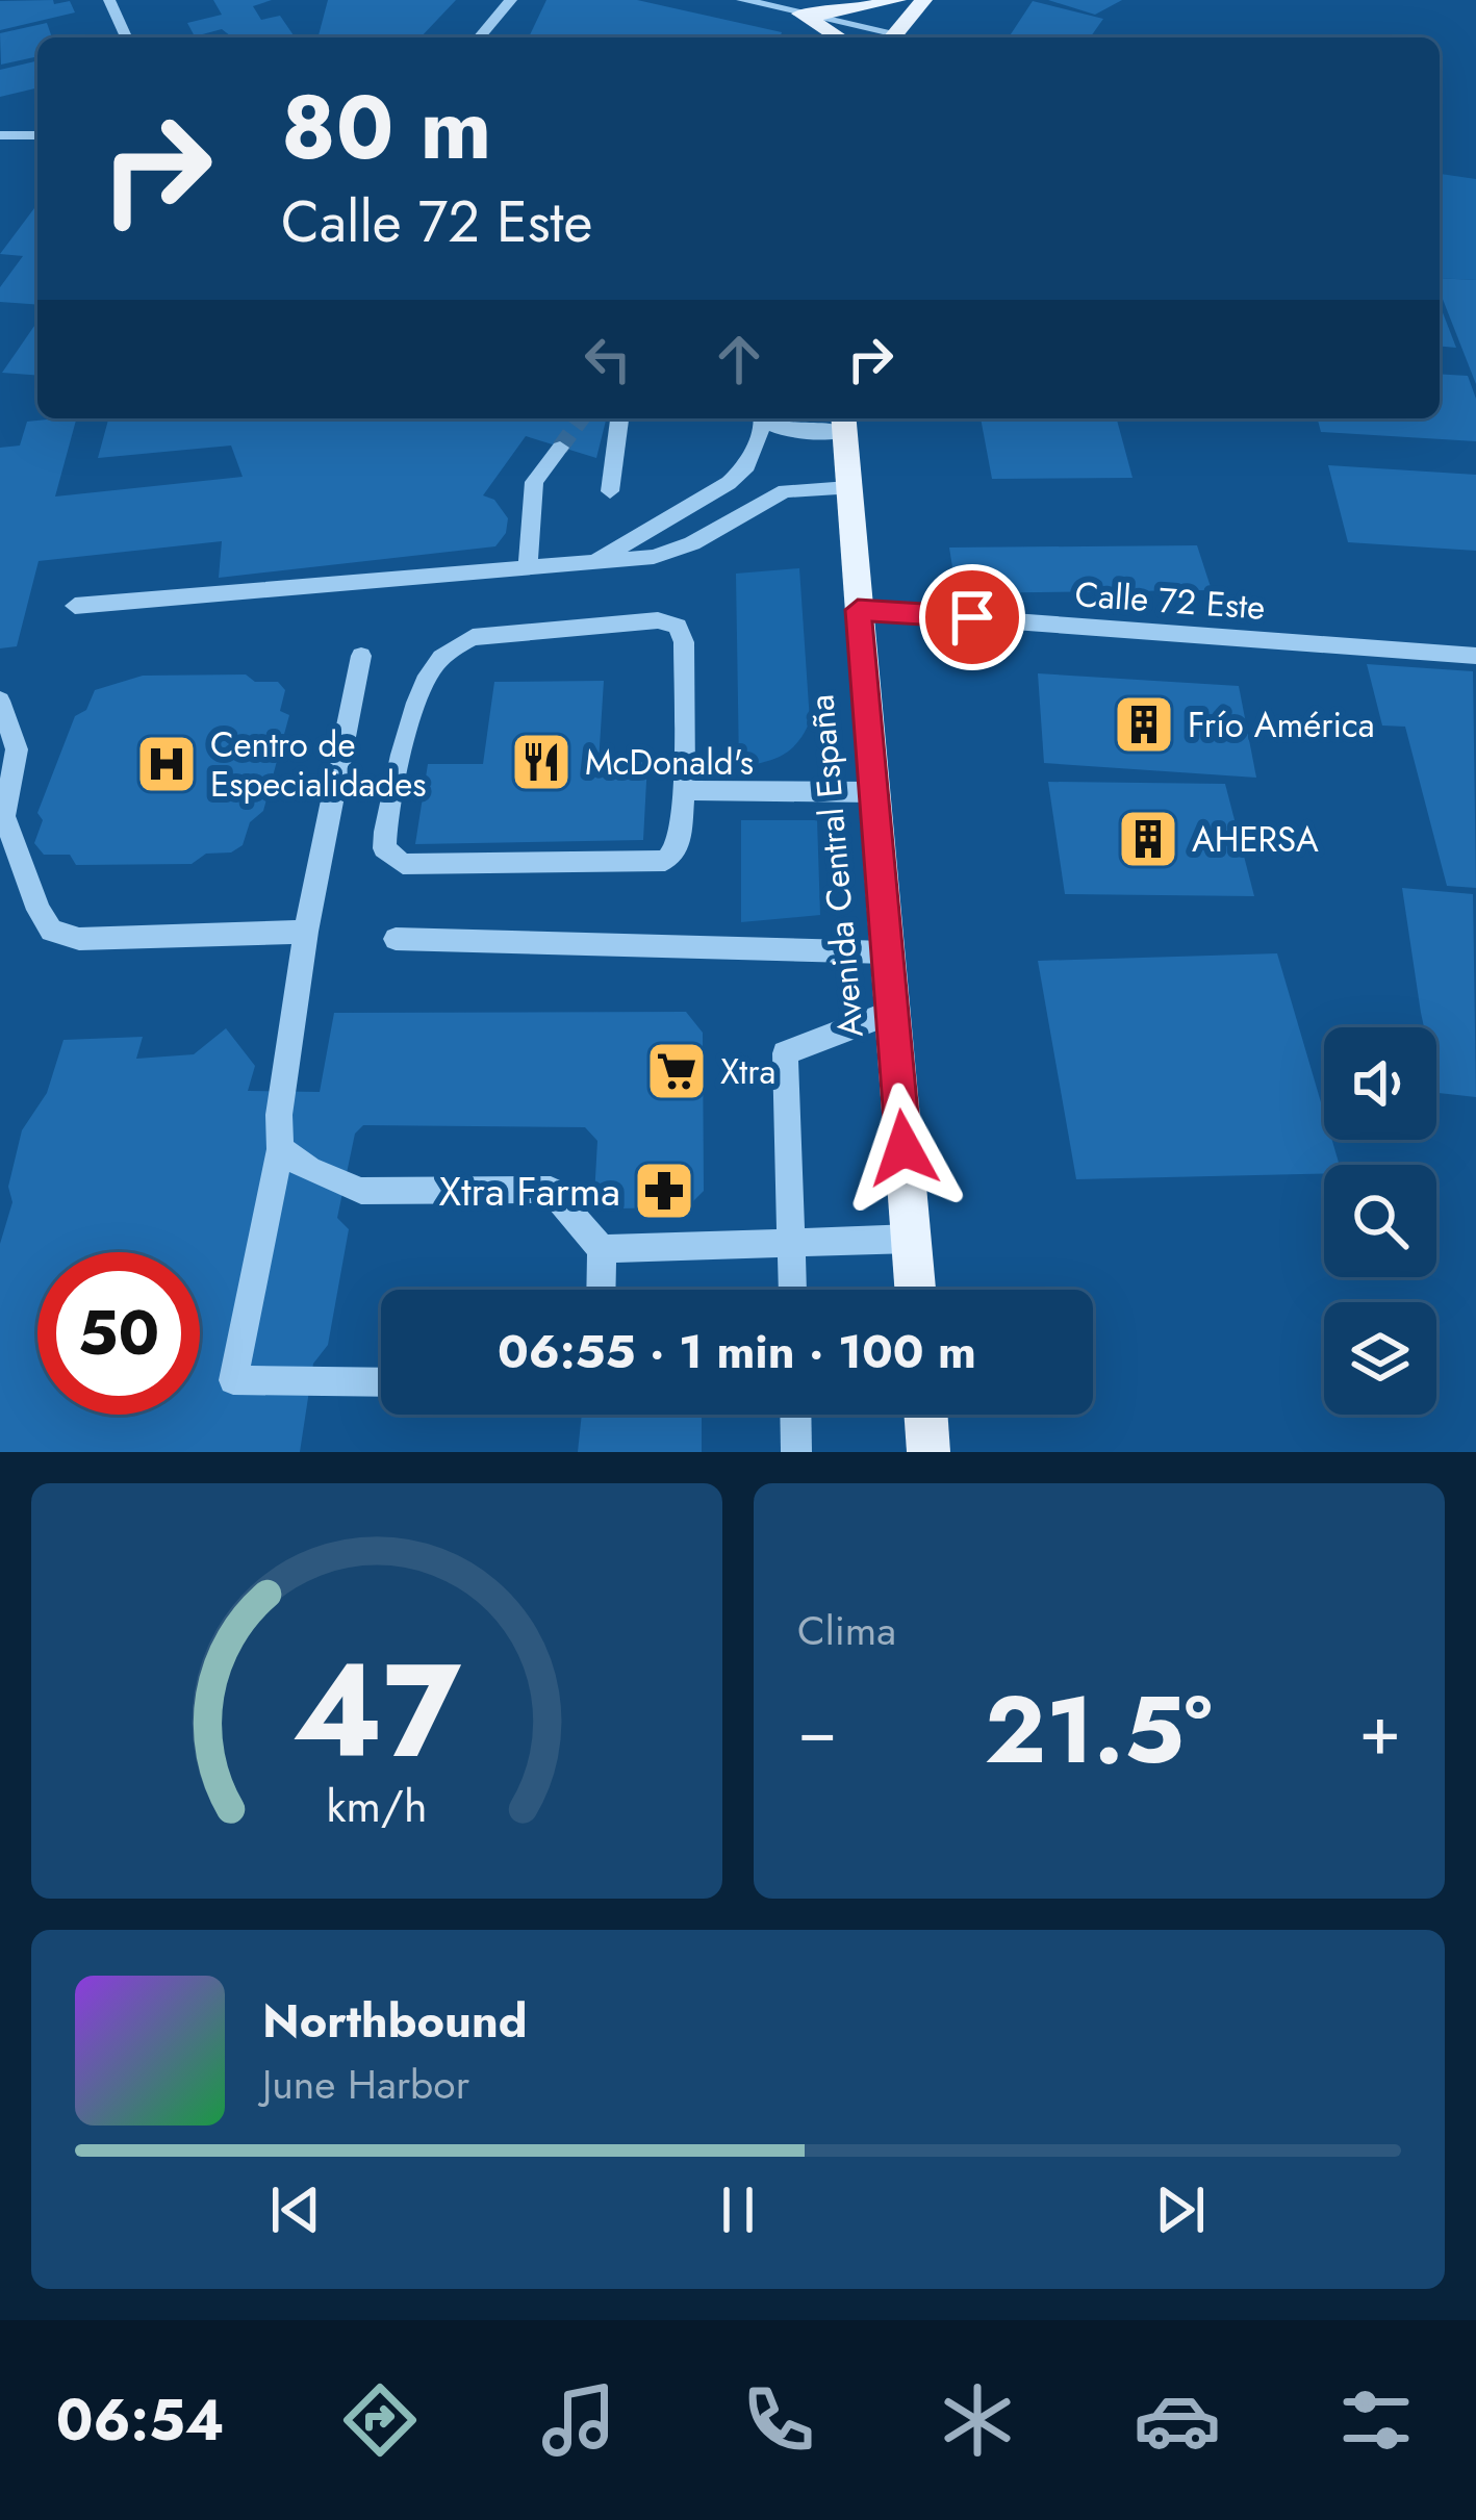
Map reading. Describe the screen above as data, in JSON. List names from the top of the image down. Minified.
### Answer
{"streets":{"main road":["Avenida Central España"],"street":["Calle 72 Este"]},"crossings":[["Calle 72 Este","Avenida Central España"]],"places":{"building":["Frío América","AHERSA"],"restaurant":["McDonald's"],"hospital":["Centro de Especialidades"],"supermarket":["Xtra"],"pharmacy":["Xtra Farma"]},"page":{"turn":["80 m","Calle 72 Este"],"limit":"50","trip":"06:55 · 1 min · 100 m","tile":"Clima","heat":["−","21.5°","+"],"song":["Northbound","June Harbor"],"tabs":"06:54","gauge":["47","km/h"]}}
